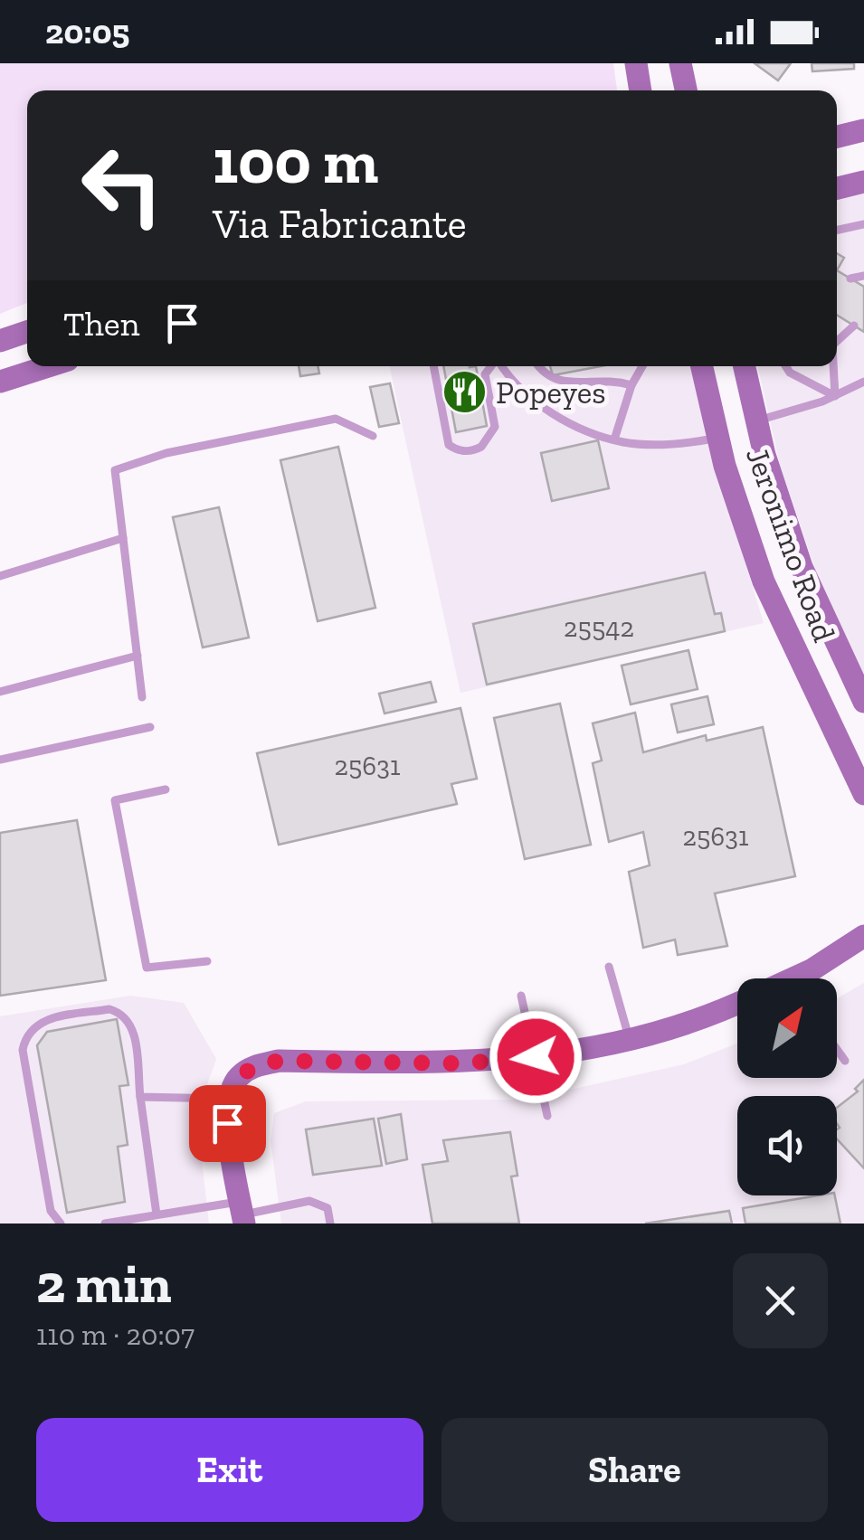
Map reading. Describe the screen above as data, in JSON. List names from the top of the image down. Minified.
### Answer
{"streets":{"main road":["Jeronimo Road"]},"places":{"restaurant":["Popeyes"]},"house_numbers":["25542","25631","25631"],"north":"top right","page":{"status":"20:05","turn":["100 m","Via Fabricante"],"then":"Then","heading":["2 min","110 m · 20:07"],"buttons":["Exit","Share"]}}
